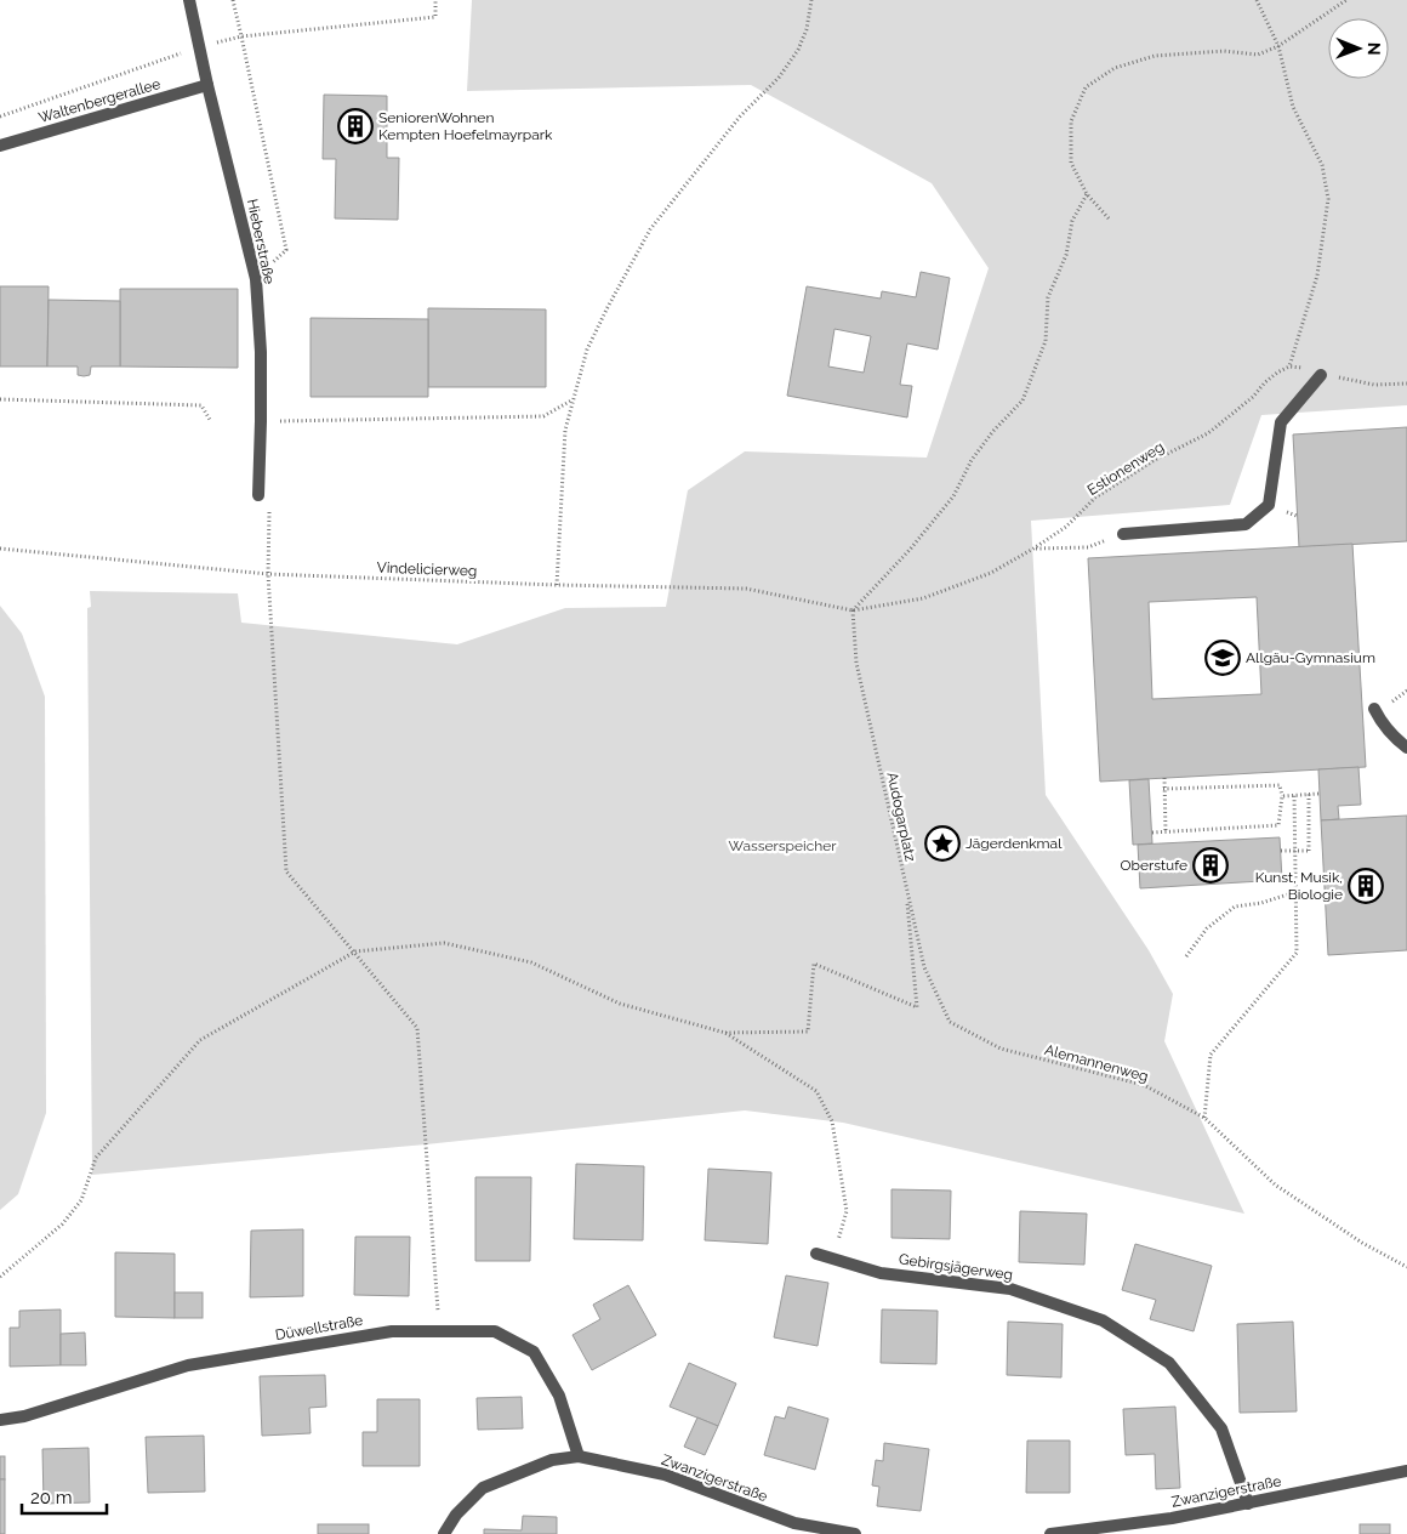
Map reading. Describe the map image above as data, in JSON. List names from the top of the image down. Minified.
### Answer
{"streets":{"street":["Waltenbergerallee","Hieberstraße","Gebirgsjägerweg","Düwellstraße","Zwanzigerstraße"],"path":["Estionenweg","Vindelicierweg","Audogarplatz","Alemannenweg"]},"crossings":[["Waltenbergerallee","Hieberstraße"],["Estionenweg","Vindelicierweg"],["Estionenweg","Audogarplatz"],["Vindelicierweg","Audogarplatz"],["Audogarplatz","Alemannenweg"],["Gebirgsjägerweg","Zwanzigerstraße"],["Düwellstraße","Zwanzigerstraße"]],"parks":["Wasserspeicher"],"places":{"building":["SeniorenWohnen Kempten Hoefelmayrpark","Oberstufe","Kunst, Musik, Biologie"],"school or university":["Allgäu-Gymnasium"],"place":["Jägerdenkmal"]},"scale_bar":"20 m","north":"right"}
